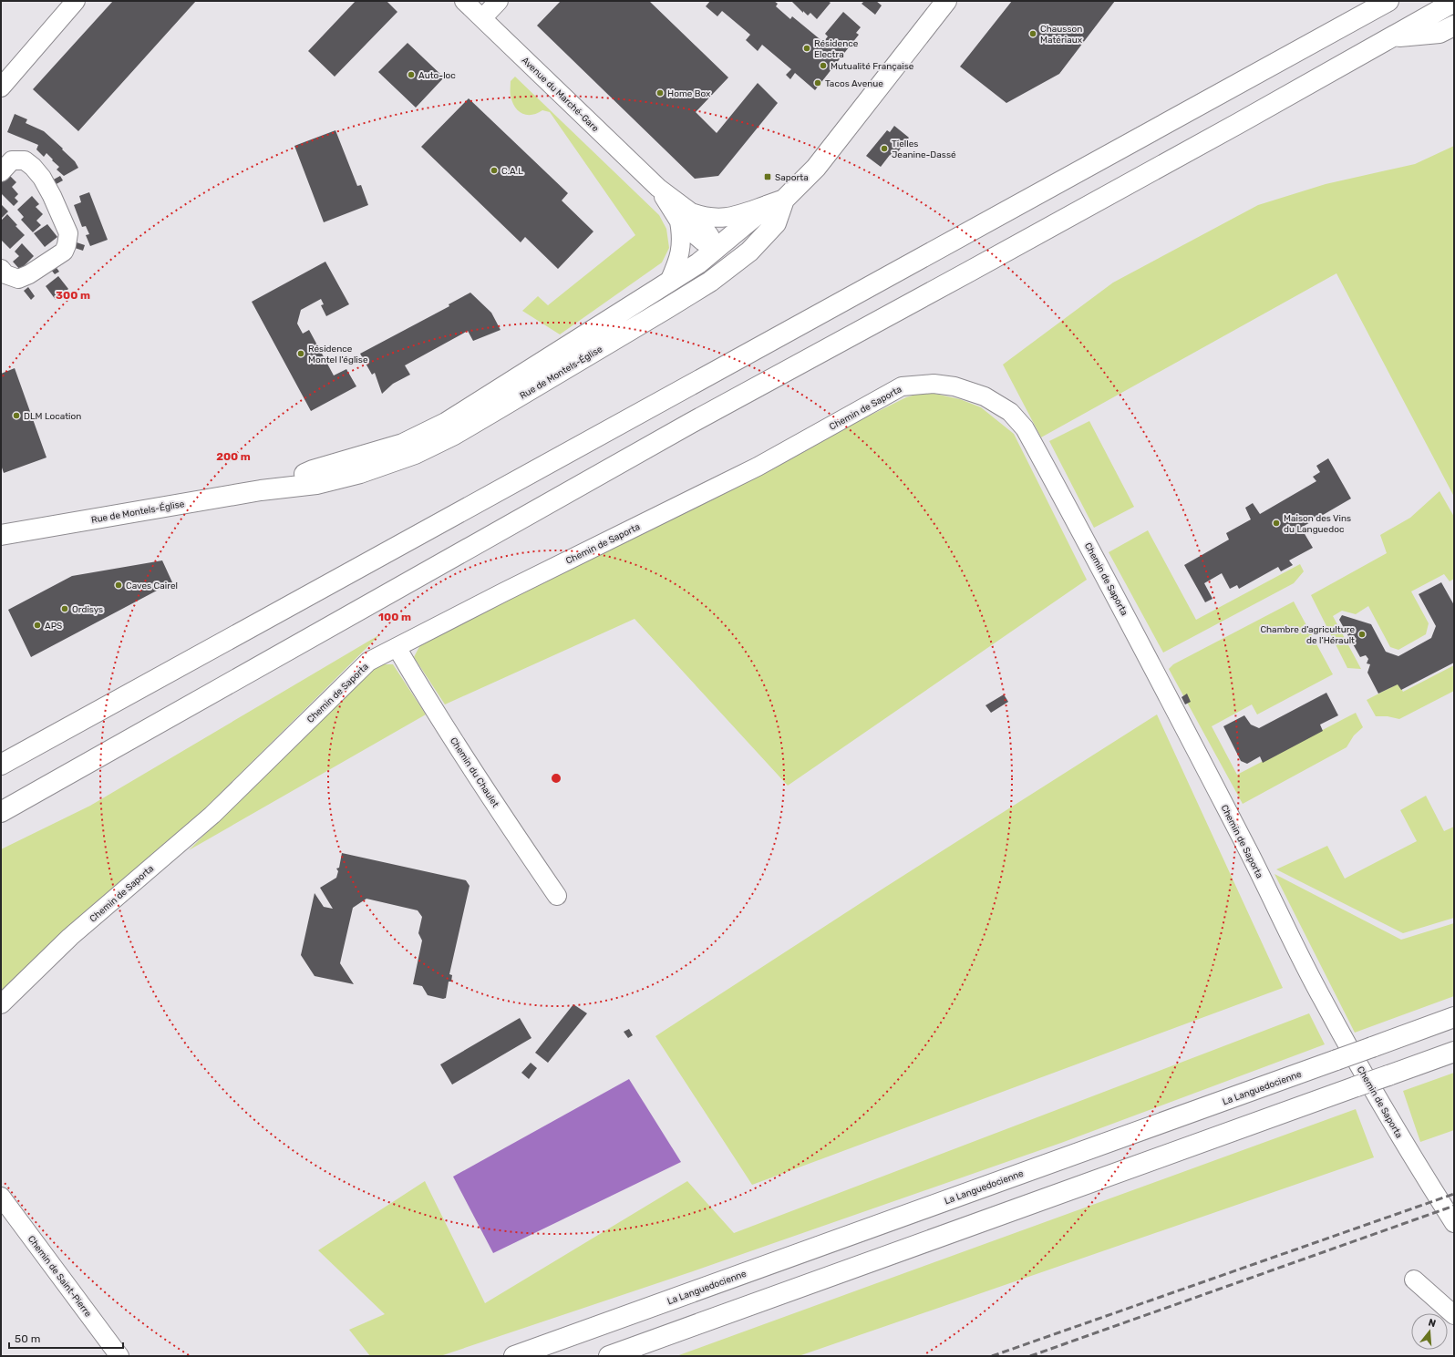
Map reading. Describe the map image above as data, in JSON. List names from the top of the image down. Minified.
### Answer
{"streets":{"main road":["Rue de Montels-Église","La Languedocienne"],"street":["Avenue du Marché-Gare","Chemin de Saporta","Chemin du Chaulet","Chemin de Saint-Pierre"]},"crossings":[["Avenue du Marché-Gare","Rue de Montels-Église"],["Chemin de Saporta","Chemin du Chaulet"]],"places":{"other":["Chausson Matériaux","Résidence Electra","Mutualité Française","Auto-loc","Tacos Avenue","Home Box","Tielles Jeanine-Dassé","C.A.L","Résidence Montel l'église","DLM Location","Maison des Vins du Languedoc","Caves Cairel","Ordisys","APS","Chambre d'agriculture de l'Hérault"],"transit":["Saporta"]},"scale_bar":"50 m","north":"top","rings":["300 m","200 m","100 m"]}
